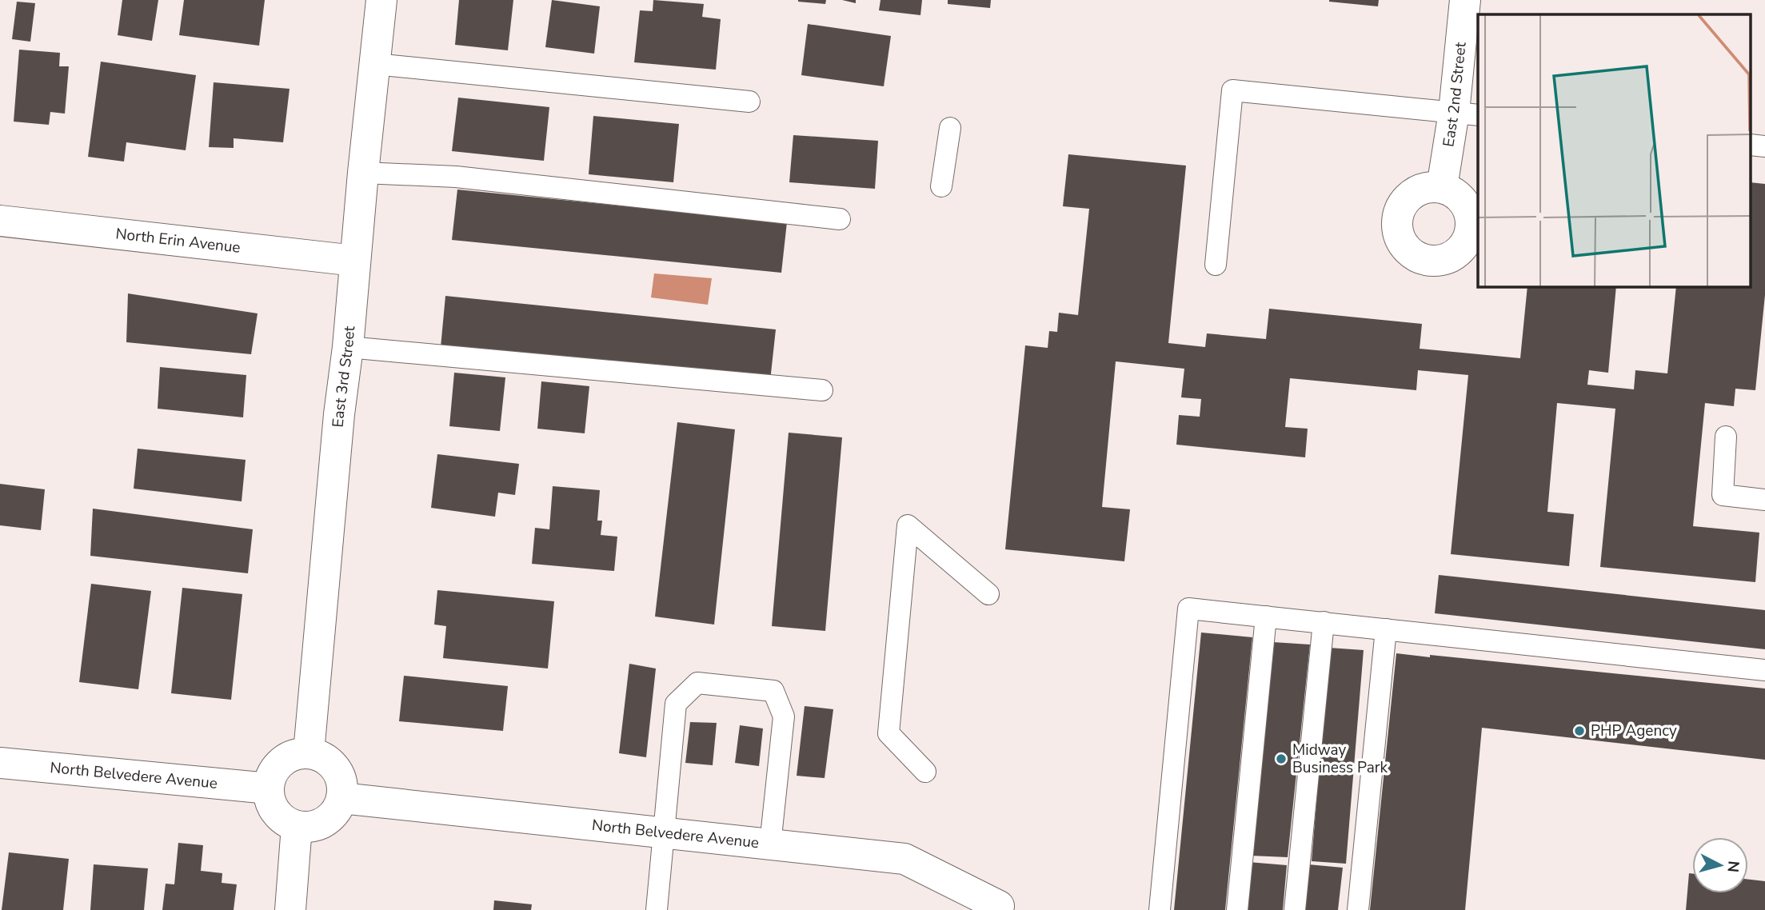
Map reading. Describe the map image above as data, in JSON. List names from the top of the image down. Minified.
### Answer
{"streets":{"street":["East 2nd Street","North Erin Avenue","East 3rd Street","North Belvedere Avenue"]},"crossings":[["North Erin Avenue","East 3rd Street"],["East 3rd Street","North Belvedere Avenue"]],"places":["PHP Agency","Midway Business Park"],"north":"right"}
